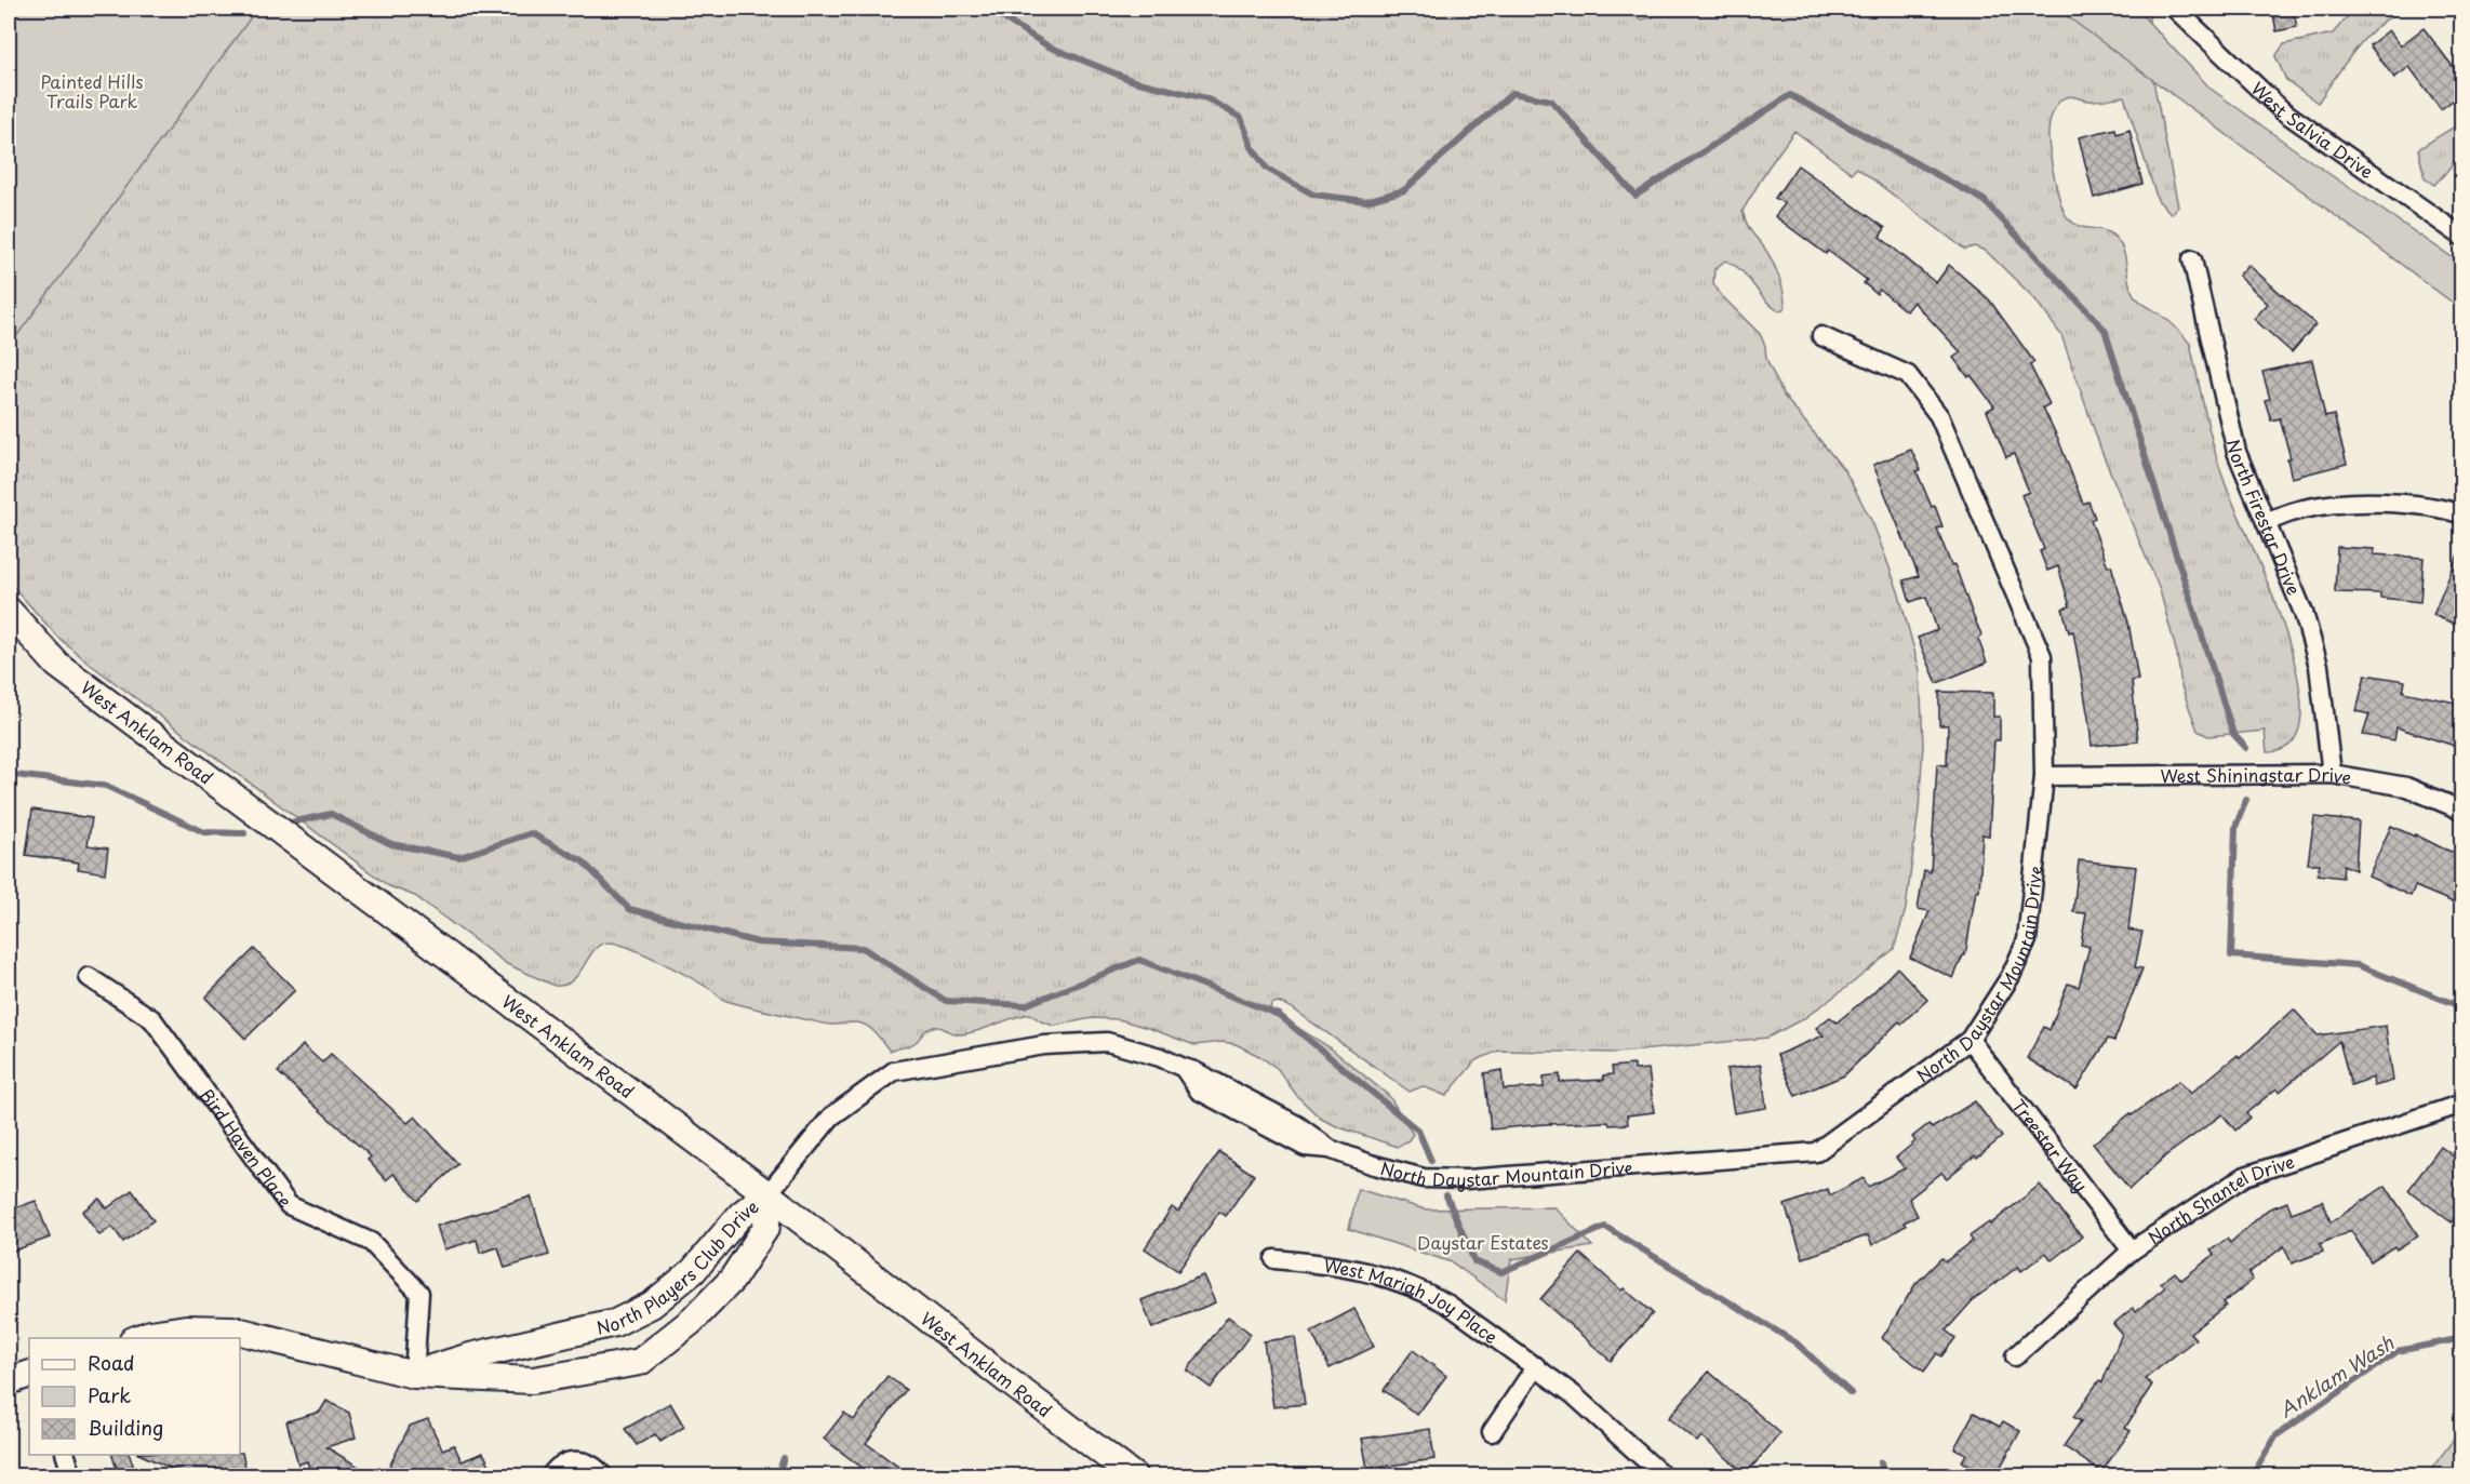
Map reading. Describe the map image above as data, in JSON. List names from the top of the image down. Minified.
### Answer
{"streets":{"main road":["West Anklam Road","North Players Club Drive"],"street":["West Salvia Drive","North Firestar Drive","West Shiningstar Drive","North Daystar Mountain Drive","Treestar Way","Bird Haven Place","North Shantel Drive","West Mariah Joy Place"]},"crossings":[["North Firestar Drive","West Shiningstar Drive"],["West Anklam Road","North Daystar Mountain Drive"],["West Anklam Road","North Players Club Drive"],["West Shiningstar Drive","North Daystar Mountain Drive"],["North Daystar Mountain Drive","Treestar Way"],["North Daystar Mountain Drive","North Players Club Drive"],["Treestar Way","North Shantel Drive"],["Bird Haven Place","North Players Club Drive"]],"water":["Anklam Wash"],"parks":["Painted Hills Trails Park","Daystar Estates"],"legend":["Road","Park","Building"]}
